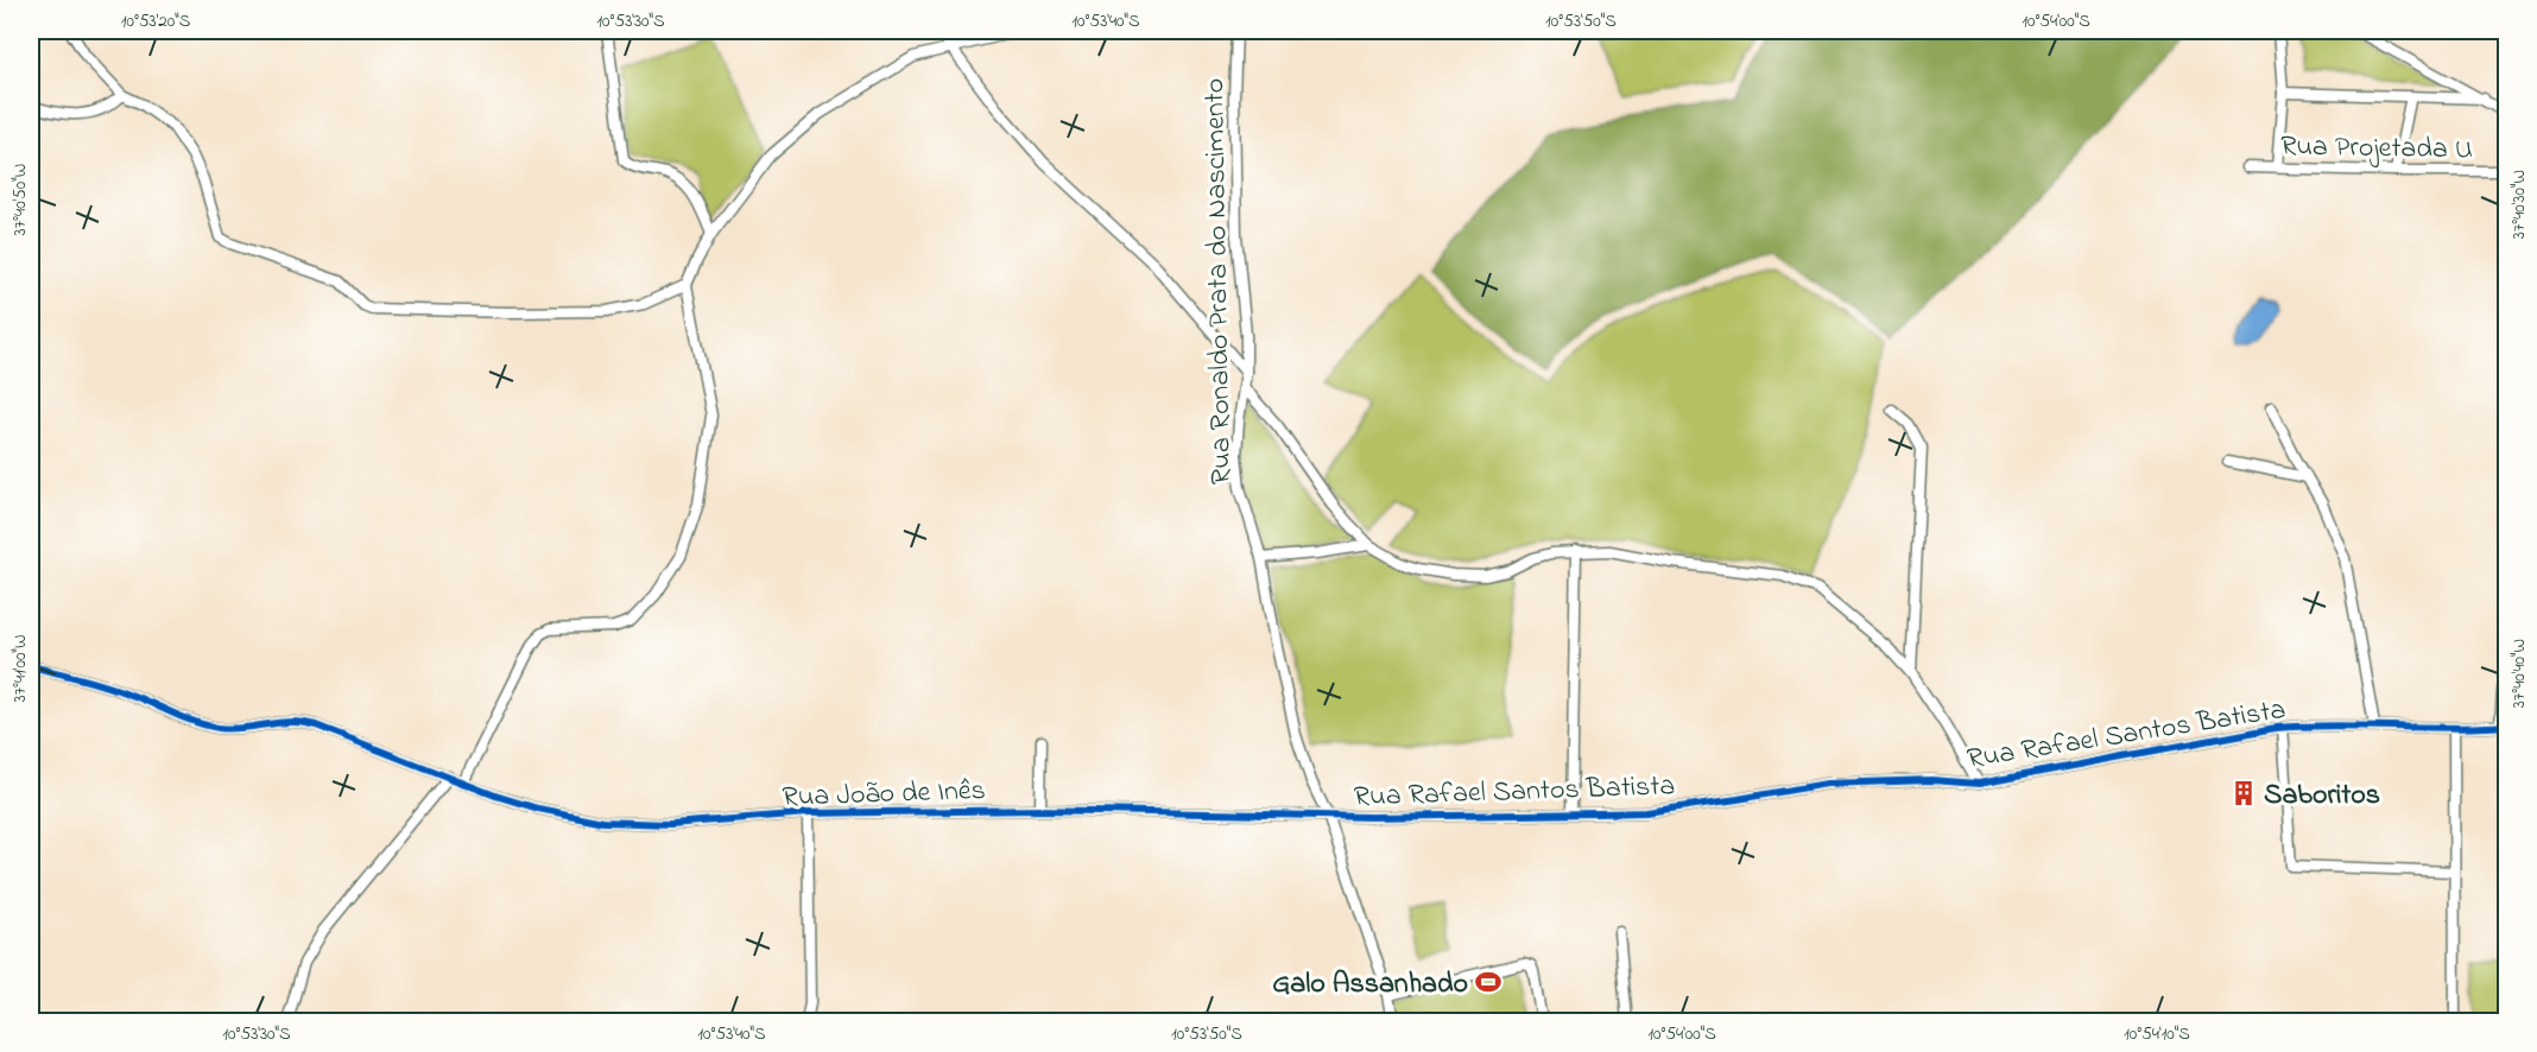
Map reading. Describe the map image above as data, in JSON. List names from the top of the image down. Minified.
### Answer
{"streets":{"street":["Rua Projetada U","Rua Ronaldo Prata do Nascimento","Rua Rafael Santos Batista","Rua João de Inês"]},"crossings":[["Rua Ronaldo Prata do Nascimento","Rua Rafael Santos Batista"],["Rua Ronaldo Prata do Nascimento","Rua João de Inês"],["Rua Rafael Santos Batista","Rua João de Inês"]],"places":{"building":["Saboritos"],"sports":["Galo Assanhado"]},"coordinates":["10°53'20\"S","10°53'30\"S","10°53'40\"S","10°53'50\"S","10°54'00\"S","37°40'50\"W","37°40'30\"W","37°41'00\"W","37°40'40\"W","10°54'10\"S"]}
